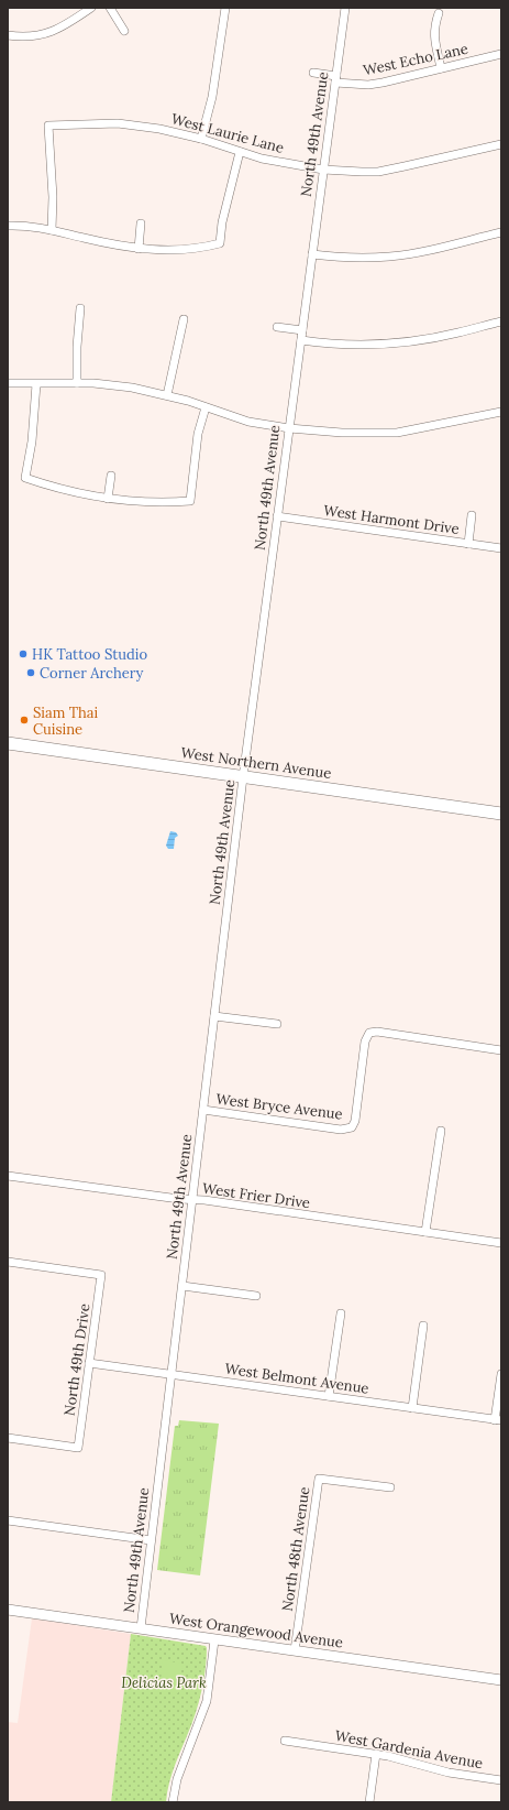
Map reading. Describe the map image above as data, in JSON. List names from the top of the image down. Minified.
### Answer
{"streets":{"main road":["West Northern Avenue"],"street":["West Echo Lane","West Laurie Lane","North 49th Avenue","West Harmont Drive","West Bryce Avenue","West Frier Drive","North 49th Drive","West Belmont Avenue","North 48th Avenue","West Orangewood Avenue","West Gardenia Avenue"]},"crossings":[["West Echo Lane","North 49th Avenue"],["West Laurie Lane","North 49th Avenue"],["North 49th Avenue","West Harmont Drive"],["North 49th Avenue","West Northern Avenue"],["North 49th Avenue","West Bryce Avenue"],["North 49th Avenue","West Frier Drive"],["North 49th Avenue","West Belmont Avenue"],["North 49th Avenue","West Orangewood Avenue"],["North 49th Drive","West Belmont Avenue"],["North 48th Avenue","West Orangewood Avenue"]],"parks":["Delicias Park"],"places":["HK Tattoo Studio","Corner Archery","Siam Thai Cuisine"]}
